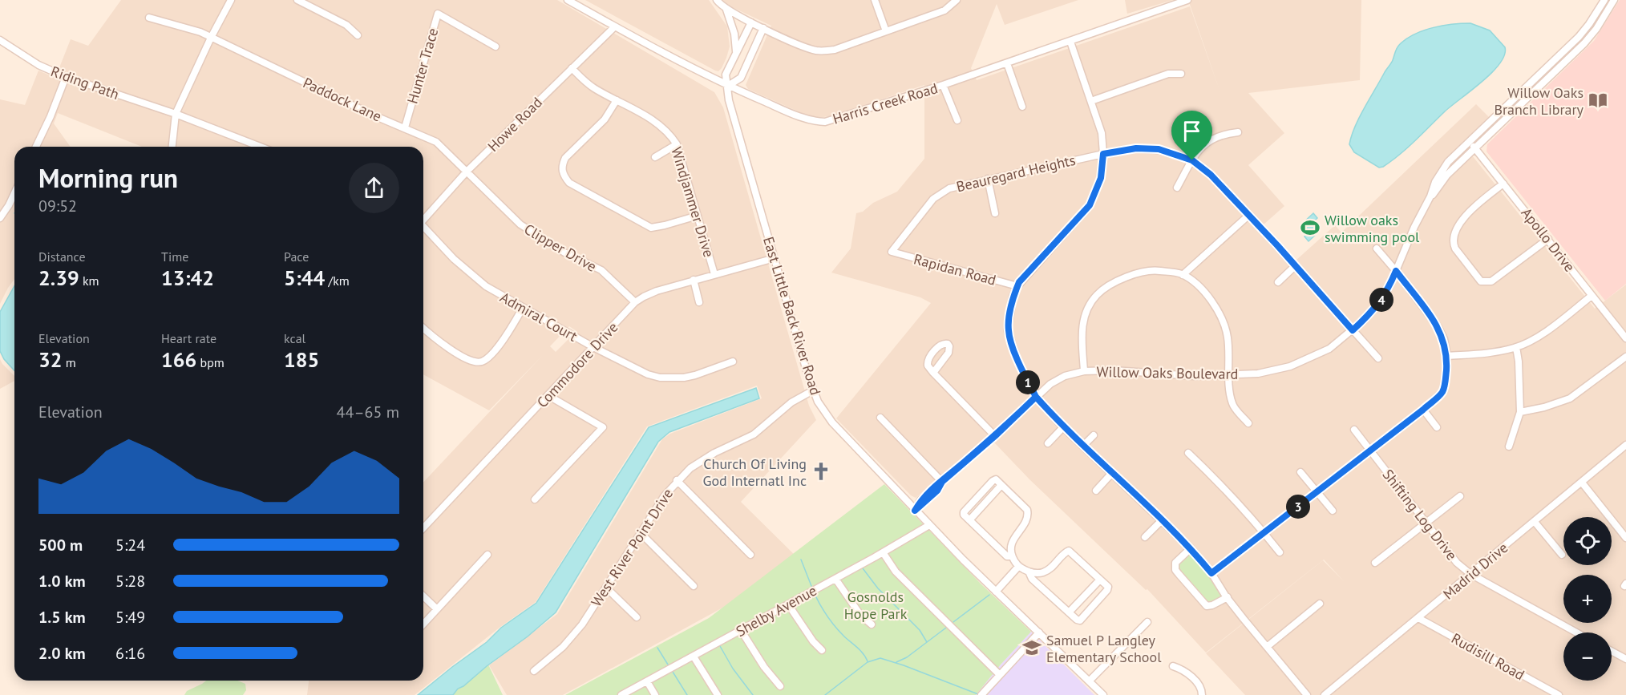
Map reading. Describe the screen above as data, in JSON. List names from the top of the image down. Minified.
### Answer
{"streets":{"street":["Hunter Trace","Riding Path","Paddock Lane","Harris Creek Road","Howe Road","Beauregard Heights","Windjammer Drive","Apollo Drive","Clipper Drive","Rapidan Road","East Little Back River Road","Admiral Court","Commodore Drive","Willow Oaks Boulevard","Shifting Log Drive","West River Point Drive","Madrid Drive","Shelby Avenue","Rudisill Road"]},"crossings":[["Hunter Trace","Paddock Lane"],["Paddock Lane","Howe Road"],["Paddock Lane","Clipper Drive"],["Harris Creek Road","Howe Road"],["Harris Creek Road","East Little Back River Road"],["Howe Road","Windjammer Drive"],["Howe Road","Clipper Drive"],["Beauregard Heights","Rapidan Road"],["Beauregard Heights","Willow Oaks Boulevard"],["Windjammer Drive","Commodore Drive"],["Apollo Drive","Willow Oaks Boulevard"],["Clipper Drive","Commodore Drive"],["East Little Back River Road","Commodore Drive"],["East Little Back River Road","Willow Oaks Boulevard"],["East Little Back River Road","West River Point Drive"],["East Little Back River Road","Shelby Avenue"],["Admiral Court","Commodore Drive"],["Shifting Log Drive","Madrid Drive"],["Madrid Drive","Rudisill Road"]],"parks":["Gosnolds Hope Park"],"places":{"library":["Willow Oaks Branch Library"],"sports":["Willow oaks swimming pool"],"church":["Church Of Living God Internatl Inc"],"school or university":["Samuel P Langley Elementary School"]},"page":{"heading":["Morning run","09:52"],"stats":[["Distance","2.39 km"],["Time","13:42"],["Pace","5:44 /km"],["Elevation","32 m"],["Heart rate","166 bpm"],["kcal","185"]],"pins":["4","1","3"],"chart":["Elevation","44–65 m"],"map_buttons":["+","−"],"list":[{"name":"500 m","note":"5:24"},{"name":"1.0 km","note":"5:28"},{"name":"1.5 km","note":"5:49"},{"name":"2.0 km","note":"6:16"}]}}
